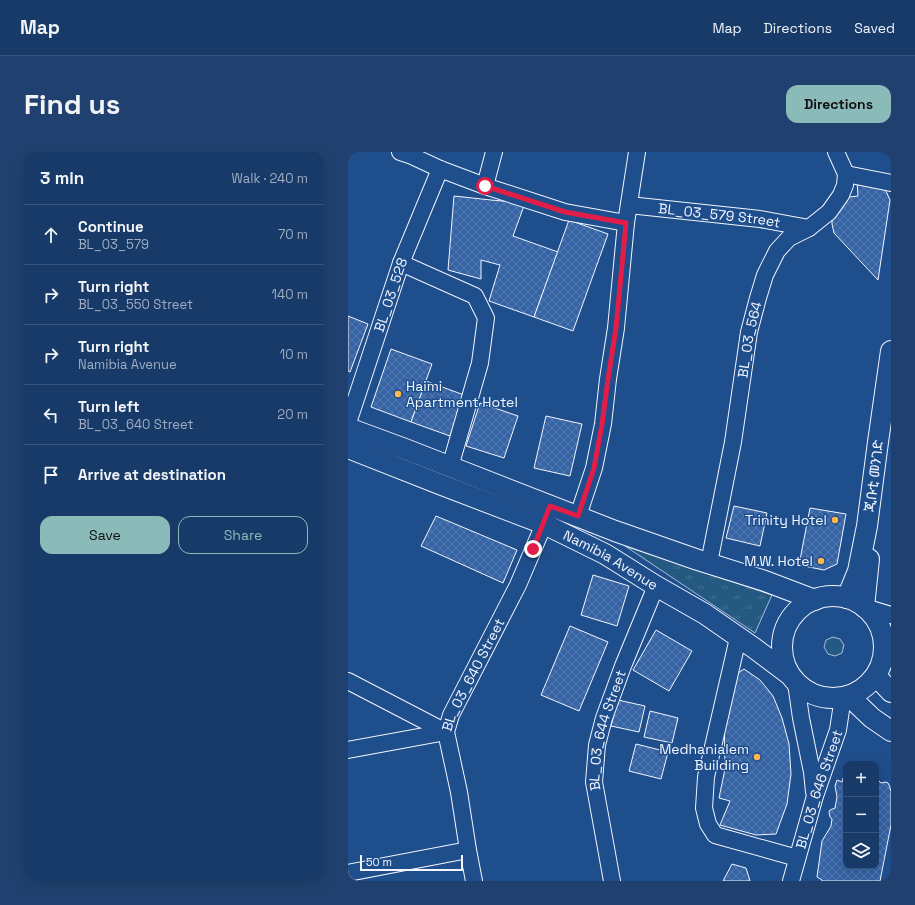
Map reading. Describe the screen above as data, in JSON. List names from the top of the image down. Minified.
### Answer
{"streets":{"main road":["ጂቡቲ መንገድ","Namibia Avenue"],"street":["BL_03_579 Street","BL_03_528","BL_03_564","BL_03_640 Street","BL_03_644 Street","BL_03_646 Street"]},"crossings":[["BL_03_579 Street","BL_03_564"],["BL_03_564","Namibia Avenue"],["ጂቡቲ መንገድ","Namibia Avenue"],["ጂቡቲ መንገድ","BL_03_646 Street"],["Namibia Avenue","BL_03_640 Street"],["Namibia Avenue","BL_03_644 Street"],["Namibia Avenue","BL_03_646 Street"]],"places":["Haimi Apartment Hotel","Trinity Hotel","M.W. Hotel","Medhanialem Building"],"scale_bar":"50 m","page":{"header":"Map","nav":["Map","Directions","Saved"],"buttons":["Directions",["Save","Share"]],"title":"Find us","heading":["3 min","Walk · 240 m"],"list":[["Continue","BL_03_579","70 m"],["Turn right","BL_03_550 Street","140 m"],["Turn right","Namibia Avenue","10 m"],["Turn left","BL_03_640 Street","20 m"],"Arrive at destination"],"map_buttons":["+","−"],"scale":"50 m"}}
